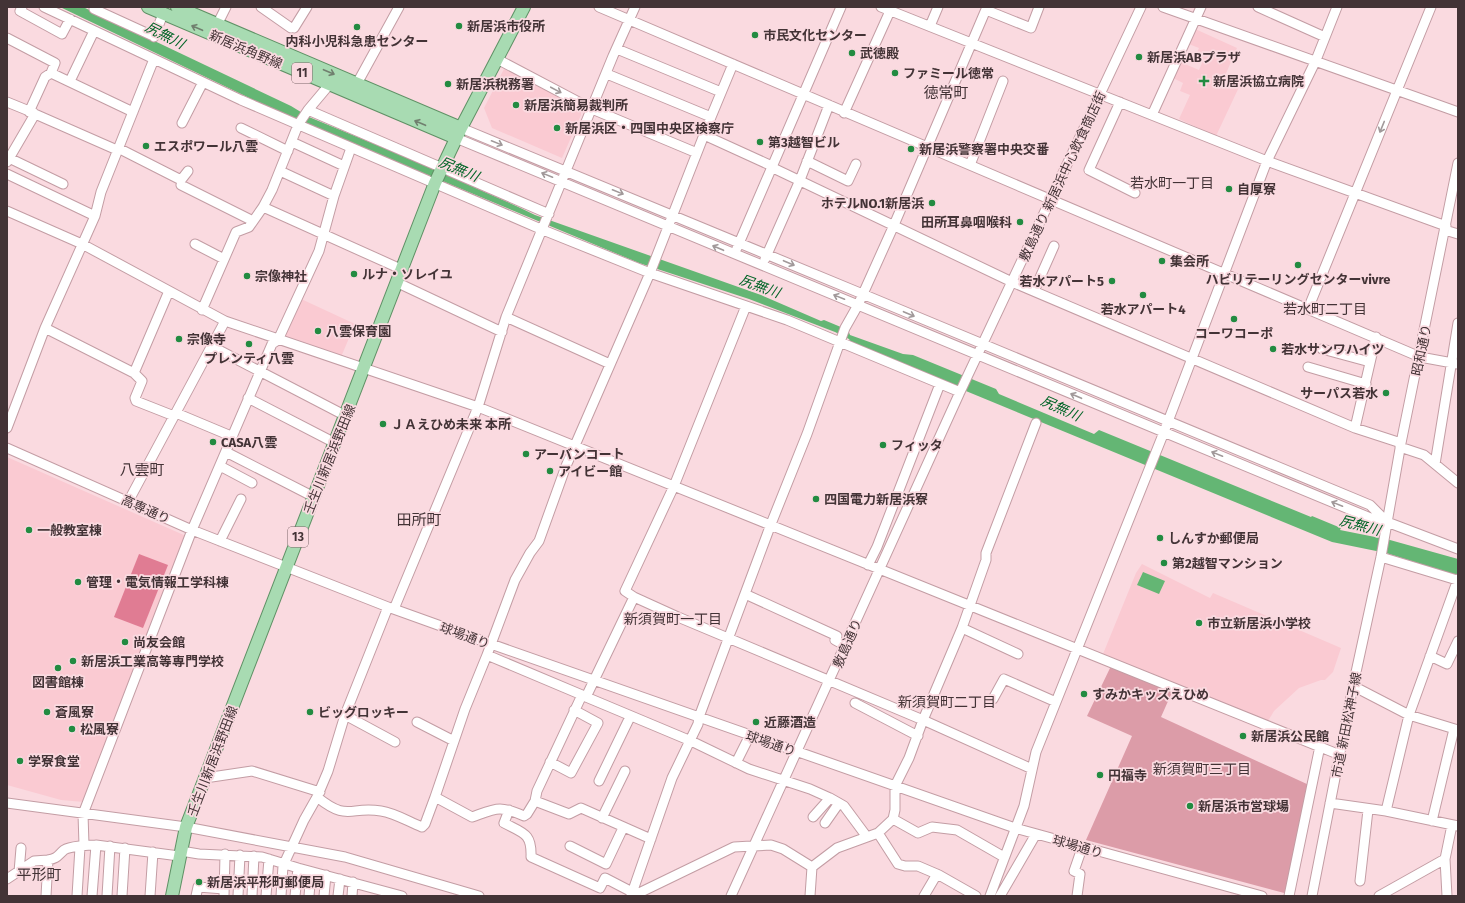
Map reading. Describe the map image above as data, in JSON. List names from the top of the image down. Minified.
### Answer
{"streets":{"main road":["新居浜角野線","11","壬生川新居浜野田線","13"],"street":["敷島通り 新居浜中心飲食商店街","昭和通り","高専通り","球場通り","敷島通り","市道 新田松神子線"]},"crossings":[["新居浜角野線","13"],["昭和通り","市道 新田松神子線"],["壬生川新居浜野田線","高専通り"],["壬生川新居浜野田線","13"],["壬生川新居浜野田線","球場通り"],["高専通り","球場通り"],["球場通り","敷島通り"]],"districts":["徳常町","若水町一丁目","若水町二丁目","八雲町","田所町","新須賀町一丁目","新須賀町二丁目","新須賀町三丁目","平形町"],"water":["尻無川"],"places":{"other":["新居浜市役所","内科小児科急患センター","市民文化センター","武徳殿","新居浜ABプラザ","ファミール徳常","新居浜税務署","新居浜簡易裁判所","新居浜区・四国中央区検察庁","第3越智ビル","エスポワール八雲","新居浜警察署中央交番","自厚寮","ホテルNO.1新居浜","田所耳鼻咽喉科","集会所","ハビリテーリングセンターvivre","ルナ・ソレイユ","宗像神社","若水アパート5","若水アパート4","コーワコーポ","八雲保育園","宗像寺","プレンティ八雲","若水サンワハイツ","サーパス若水","ＪＡえひめ未来 本所","CASA八雲","フィッタ","アーバンコート","アイビー館","四国電力新居浜寮","一般教室棟","しんすか郵便局","第2越智マンション","管理・電気情報工学科棟","市立新居浜小学校","尚友会館","新居浜工業高等専門学校","図書館棟","すみかキッズえひめ","蒼風寮","ビッグロッキー","近藤酒造","松風寮","新居浜公民館","学寮食堂","円福寺","新居浜市営球場","新居浜平形町郵便局"],"health":["新居浜協立病院"]}}
